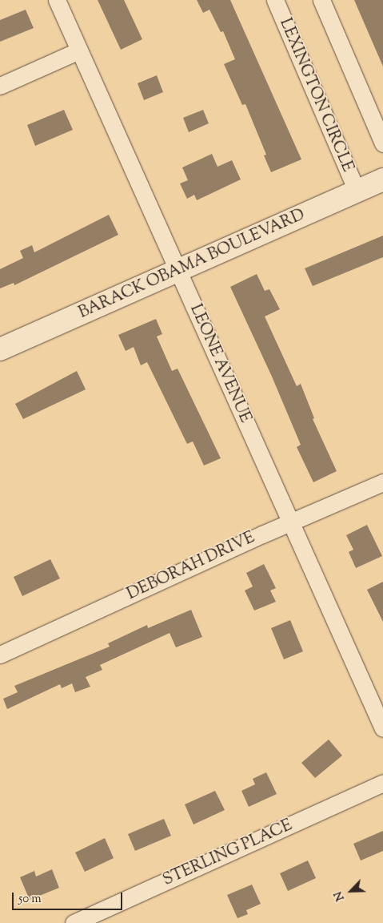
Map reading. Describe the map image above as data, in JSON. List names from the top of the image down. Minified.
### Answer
{"streets":{"main road":["BARACK OBAMA BOULEVARD"],"street":["LEXINGTON CIRCLE","LEONE AVENUE","DEBORAH DRIVE","STERLING PLACE"]},"crossings":[["LEXINGTON CIRCLE","BARACK OBAMA BOULEVARD"],["BARACK OBAMA BOULEVARD","LEONE AVENUE"],["LEONE AVENUE","DEBORAH DRIVE"]],"scale_bar":"50 m","north":"bottom left"}
